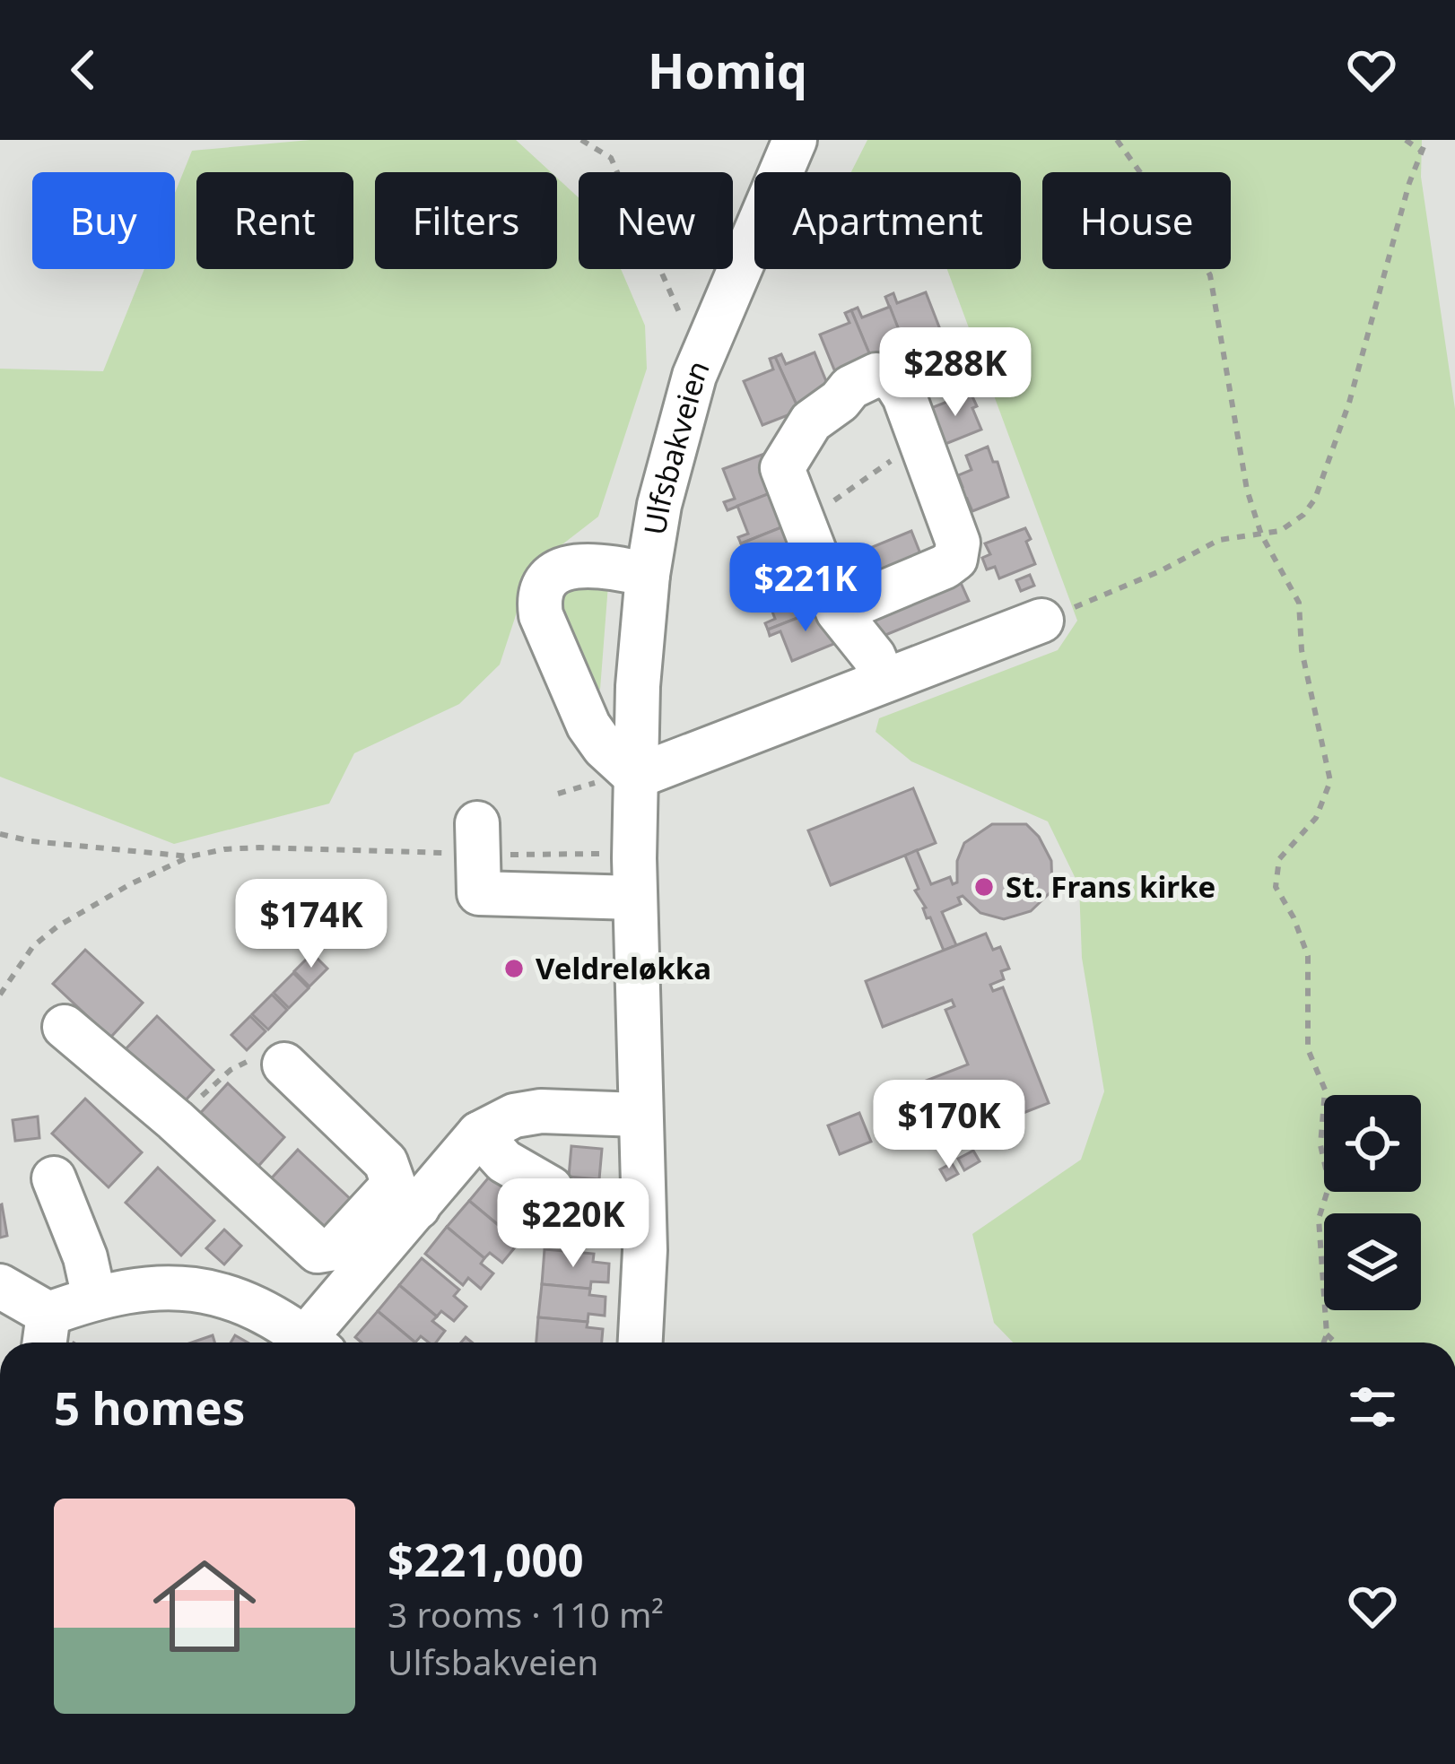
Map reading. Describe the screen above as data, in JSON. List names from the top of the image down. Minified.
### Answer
{"streets":{"street":["Ulfsbakveien"]},"places":["St. Frans kirke","Veldreløkka"],"page":{"header":"Homiq","chip":["Buy","Rent","Filters","New","Apartment","House"],"price":["$288K","$221K","$174K","$170K","$220K"],"heading":"5 homes","list":[{"name":"$221,000","note":"3 rooms · 110 m² · Ulfsbakveien"}]}}
